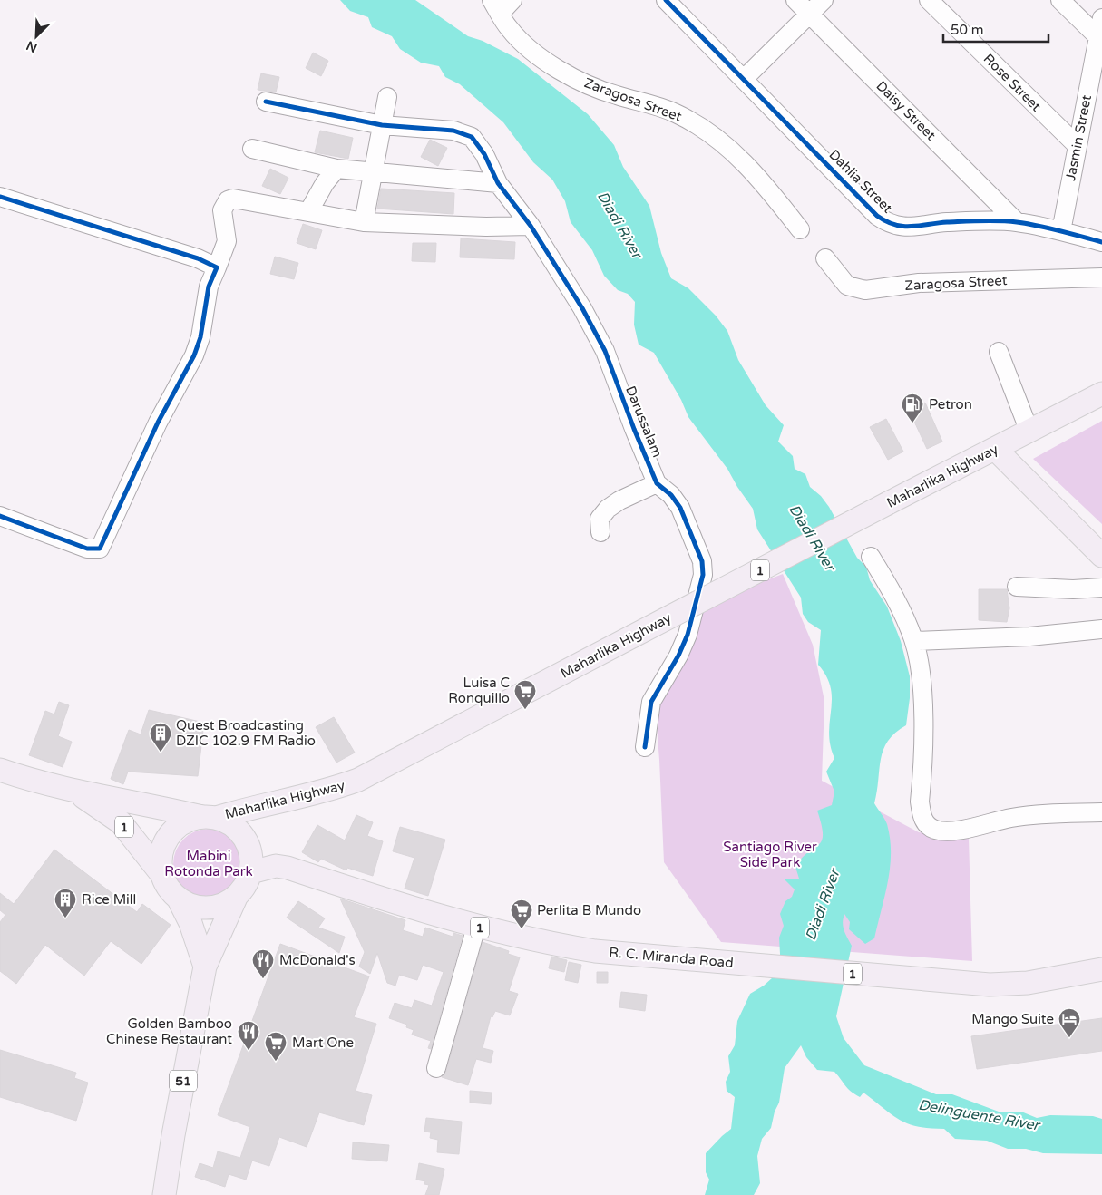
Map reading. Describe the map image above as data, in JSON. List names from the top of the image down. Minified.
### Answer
{"streets":{"main road":["Maharlika Highway","1","R. C. Miranda Road","51"],"street":["Rose Street","Zaragosa Street","Daisy Street","Jasmin Street","Dahlia Street","Darussalam"]},"crossings":[["Rose Street","Jasmin Street"],["Daisy Street","Dahlia Street"],["Jasmin Street","Dahlia Street"],["Maharlika Highway","1"],["Maharlika Highway","R. C. Miranda Road"],["Maharlika Highway","51"],["1","R. C. Miranda Road"],["1","51"],["R. C. Miranda Road","51"]],"water":["Diadi River","Delinguente River"],"parks":["Santiago River Side Park","Mabini Rotonda Park"],"places":{"fuel station":["Petron"],"supermarket":["Luisa C Ronquillo","Perlita B Mundo","Mart One"],"building":["Quest Broadcasting DZIC 102.9 FM Radio","Rice Mill"],"restaurant":["McDonald's","Golden Bamboo Chinese Restaurant"],"hotel":["Mango Suite"]},"scale_bar":"50 m","north":"bottom left"}
